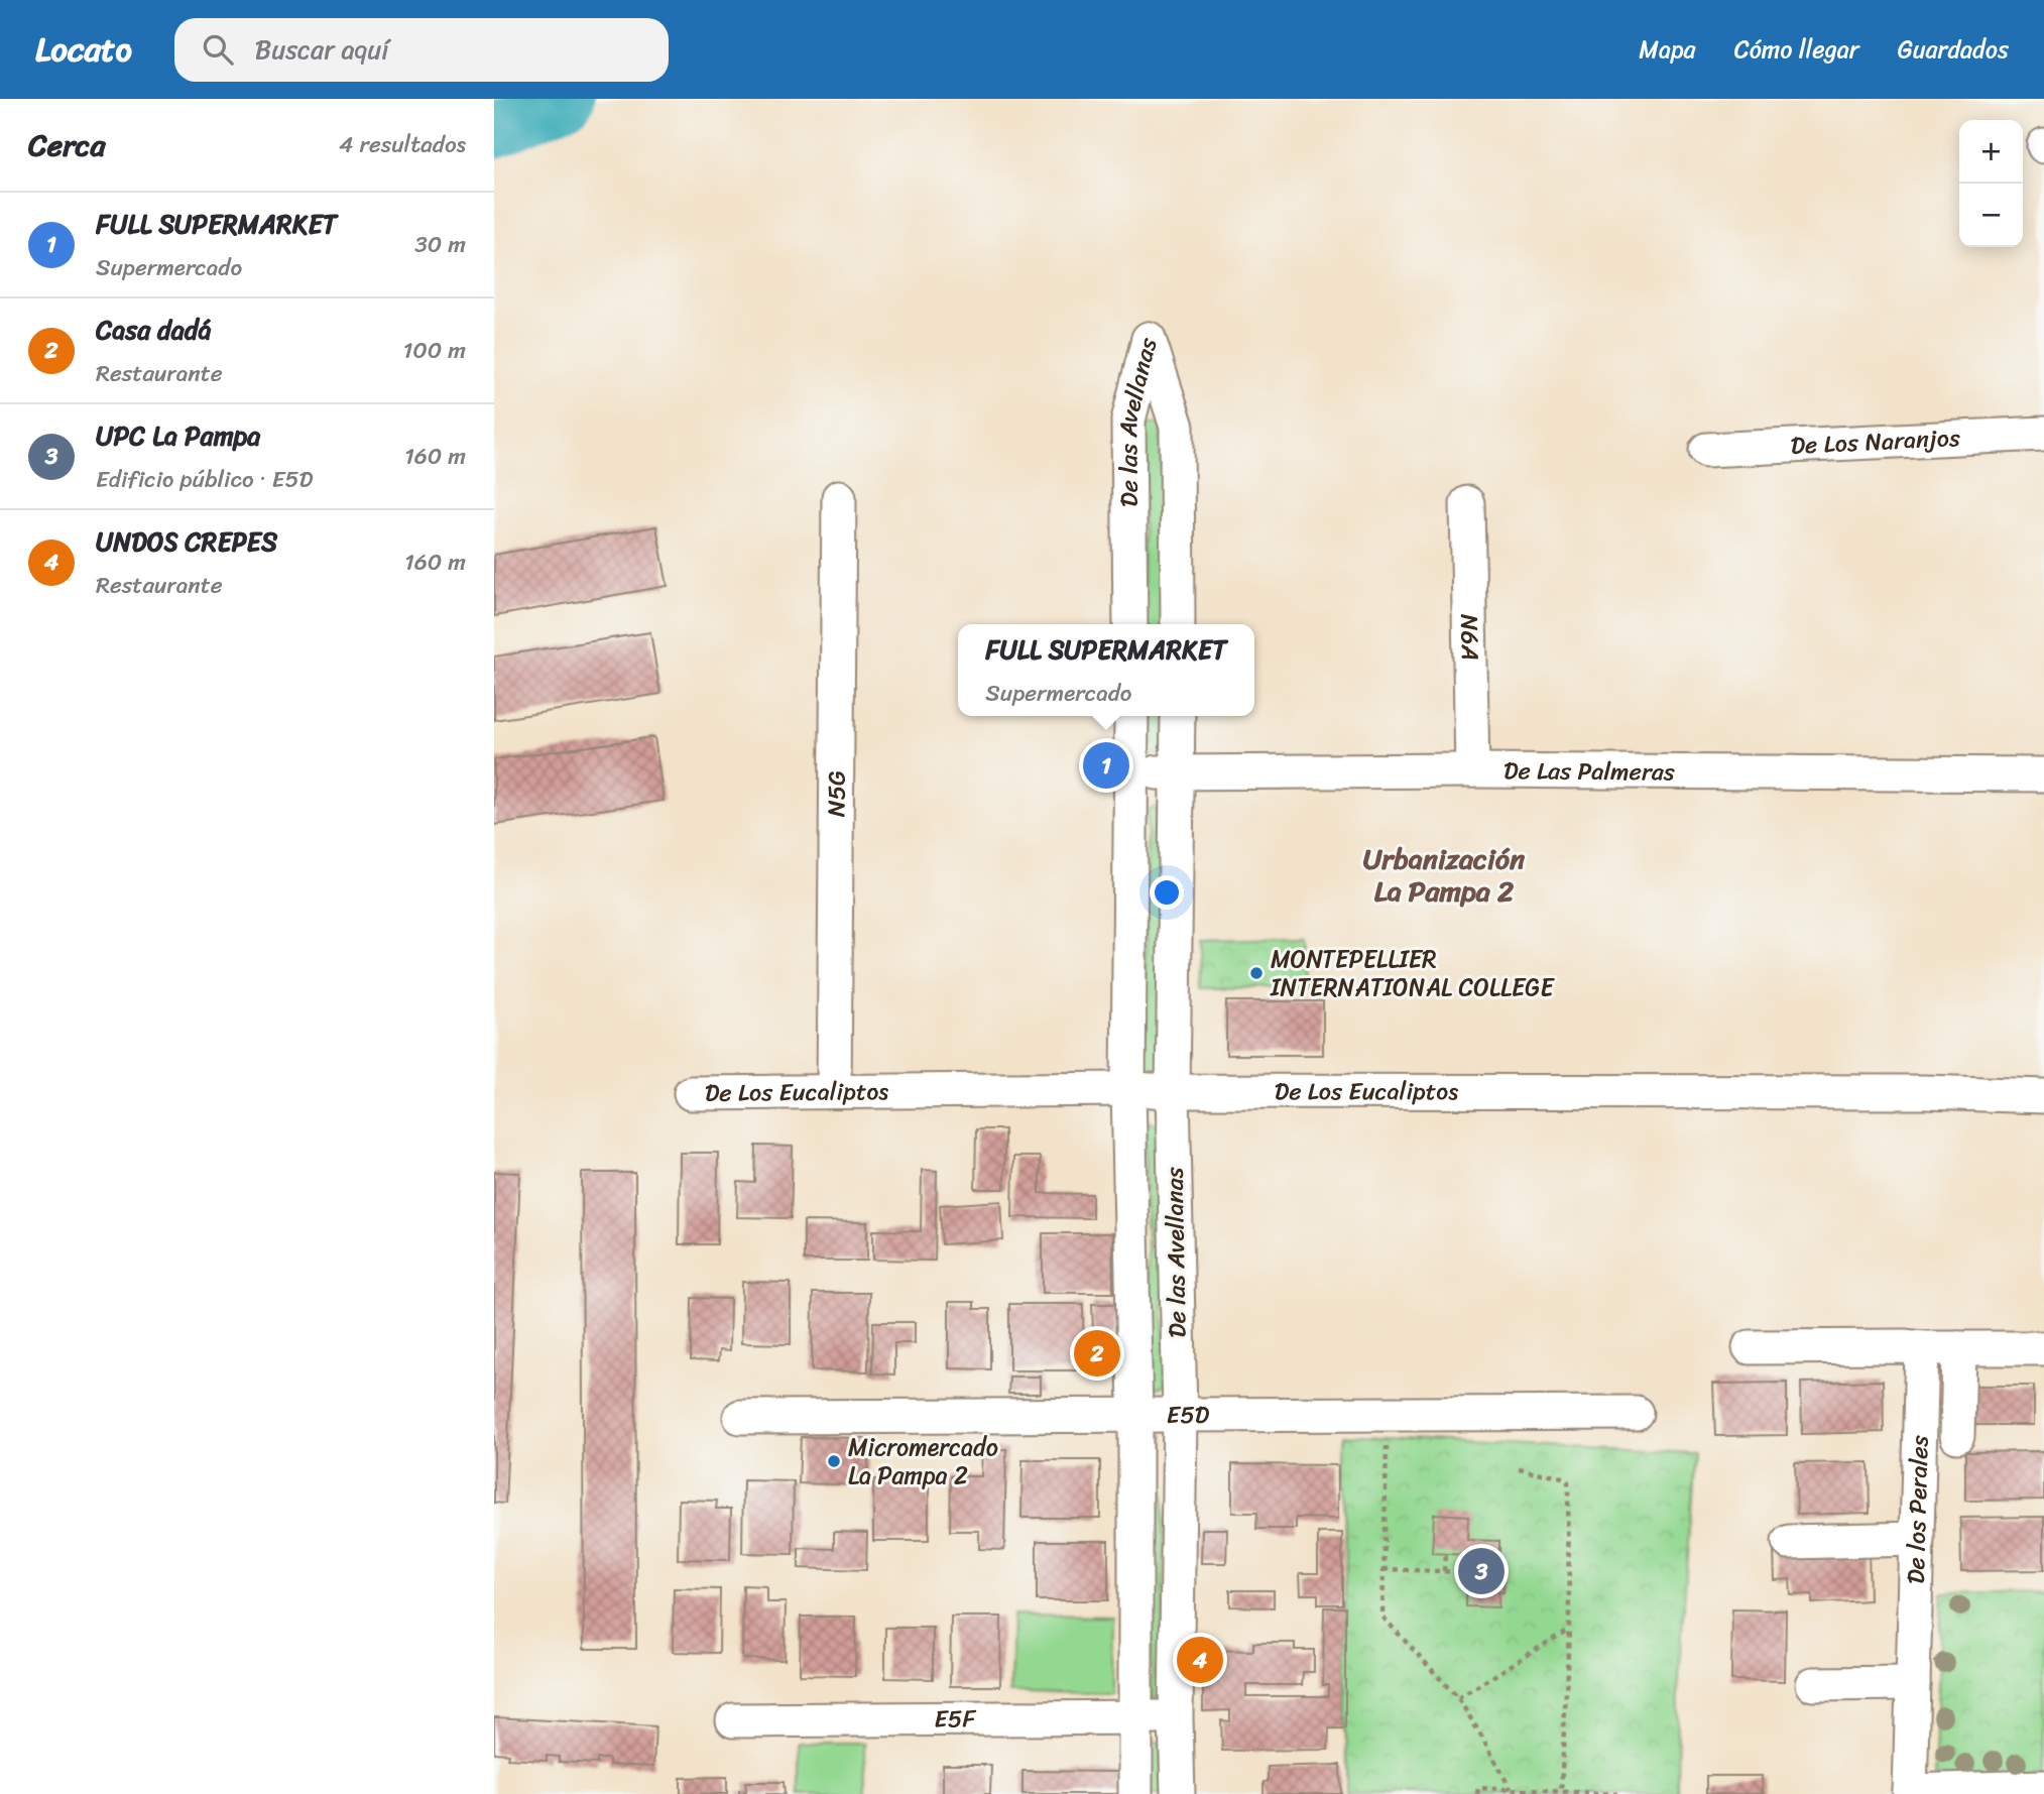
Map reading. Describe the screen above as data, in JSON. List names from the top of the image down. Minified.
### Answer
{"streets":{"street":["De las Avellanas","De Los Naranjos","N6A","De Las Palmeras","N5G","De Los Eucaliptos","E5D","De los Perales","E5F"]},"crossings":[["De las Avellanas","De Las Palmeras"],["De las Avellanas","De Los Eucaliptos"],["De las Avellanas","E5D"],["De las Avellanas","E5F"],["N6A","De Las Palmeras"],["N5G","De Los Eucaliptos"]],"districts":["Urbanización La Pampa 2"],"places":["MONTEPELLIER INTERNATIONAL COLLEGE","Micromercado La Pampa 2"],"page":{"header":"Locato","search":"Buscar aquí","nav":["Mapa","Cómo llegar","Guardados"],"heading":["Cerca","4 resultados"],"map_buttons":["+","−"],"list":[{"mark":"1","name":"FULL SUPERMARKET","note":"Supermercado","value":"30 m"},{"mark":"2","name":"Casa dadá","note":"Restaurante","value":"100 m"},{"mark":"3","name":"UPC La Pampa","note":"Edificio público · E5D","value":"160 m"},{"mark":"4","name":"UNDOS CREPES","note":"Restaurante","value":"160 m"}],"popup":["FULL SUPERMARKET","Supermercado"],"pins":["1","2","3","4"]}}
